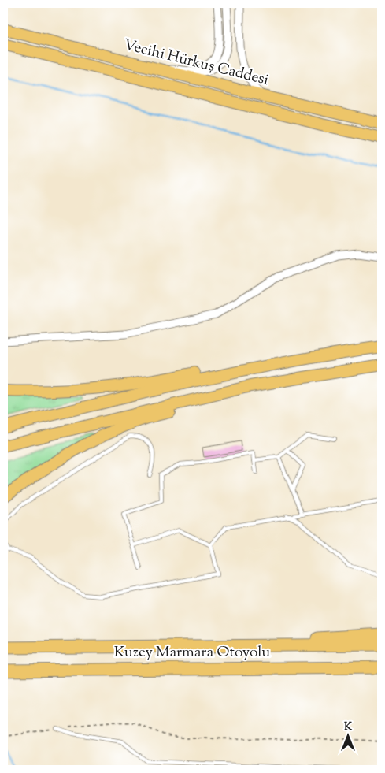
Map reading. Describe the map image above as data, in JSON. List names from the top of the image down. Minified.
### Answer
{"streets":{"highway":["Kuzey Marmara Otoyolu"],"main road":["Vecihi Hürkuş Caddesi"]},"north":"top"}
